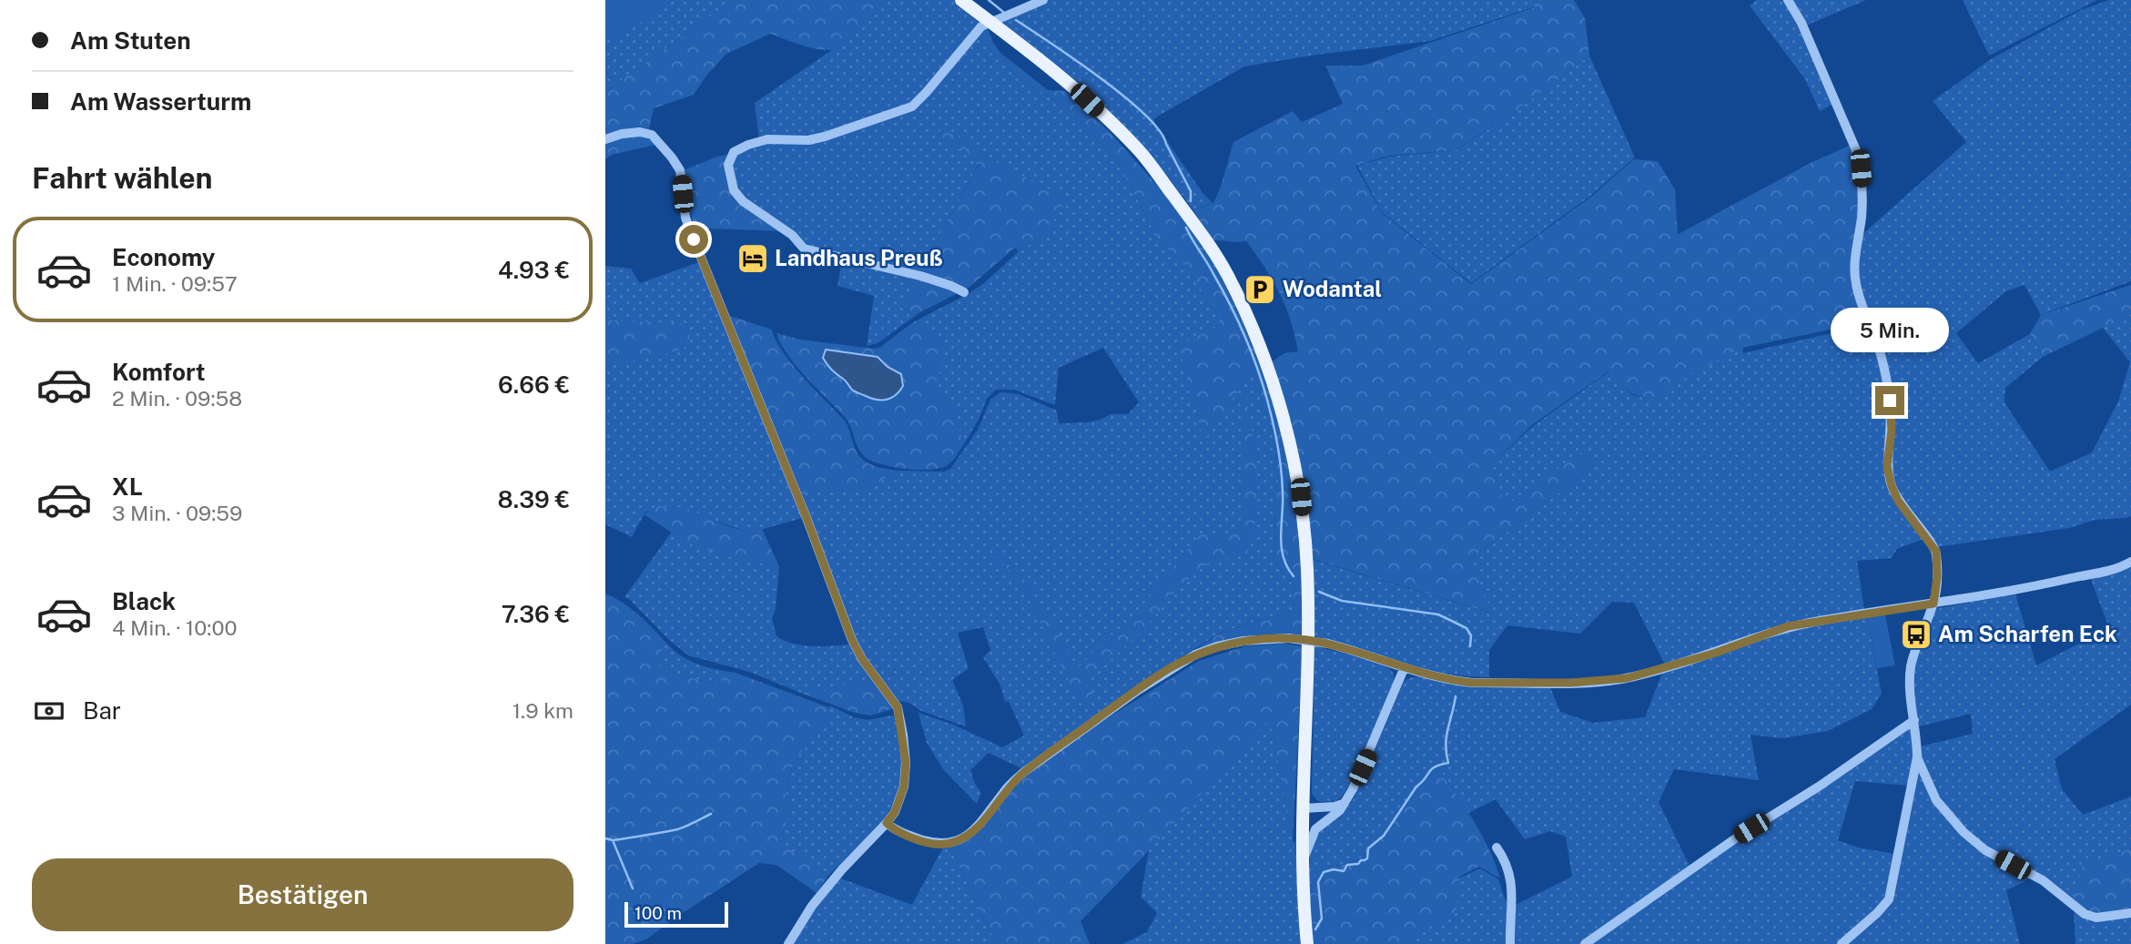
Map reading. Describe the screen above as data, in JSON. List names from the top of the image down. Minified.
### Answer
{"places":{"hotel":["Landhaus Preuß"],"parking":["Wodantal"],"bus stop":["Am Scharfen Eck"]},"scale_bar":"100 m","page":{"banner":["Am Stuten","Am Wasserturm"],"heading":"Fahrt wählen","list":[{"name":"Economy","note":"1 Min. · 09:57","value":"4.93 €"},{"name":"Komfort","note":"2 Min. · 09:58","value":"6.66 €"},{"name":"XL","note":"3 Min. · 09:59","value":"8.39 €"},{"name":"Black","note":"4 Min. · 10:00","value":"7.36 €"}],"bubble":"5 Min.","pay":["Bar","1.9 km"],"buttons":"Bestätigen","scale":"100 m"}}
